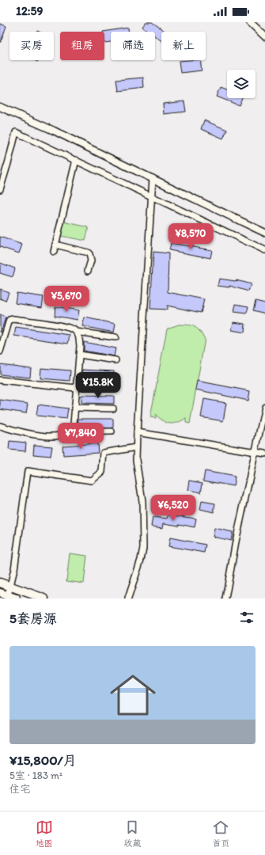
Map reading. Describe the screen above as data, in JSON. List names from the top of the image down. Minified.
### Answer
{"page":{"status":"12:59","chip":["买房","租房","筛选","新上"],"price":["¥8,570","¥5,670","¥15.8K","¥7,840","¥6,520"],"heading":"5套房源","list":[{"name":"¥15,800/月","note":"5室 · 183 m² · 住宅"}],"tabs":["地图","收藏","首页"]}}
